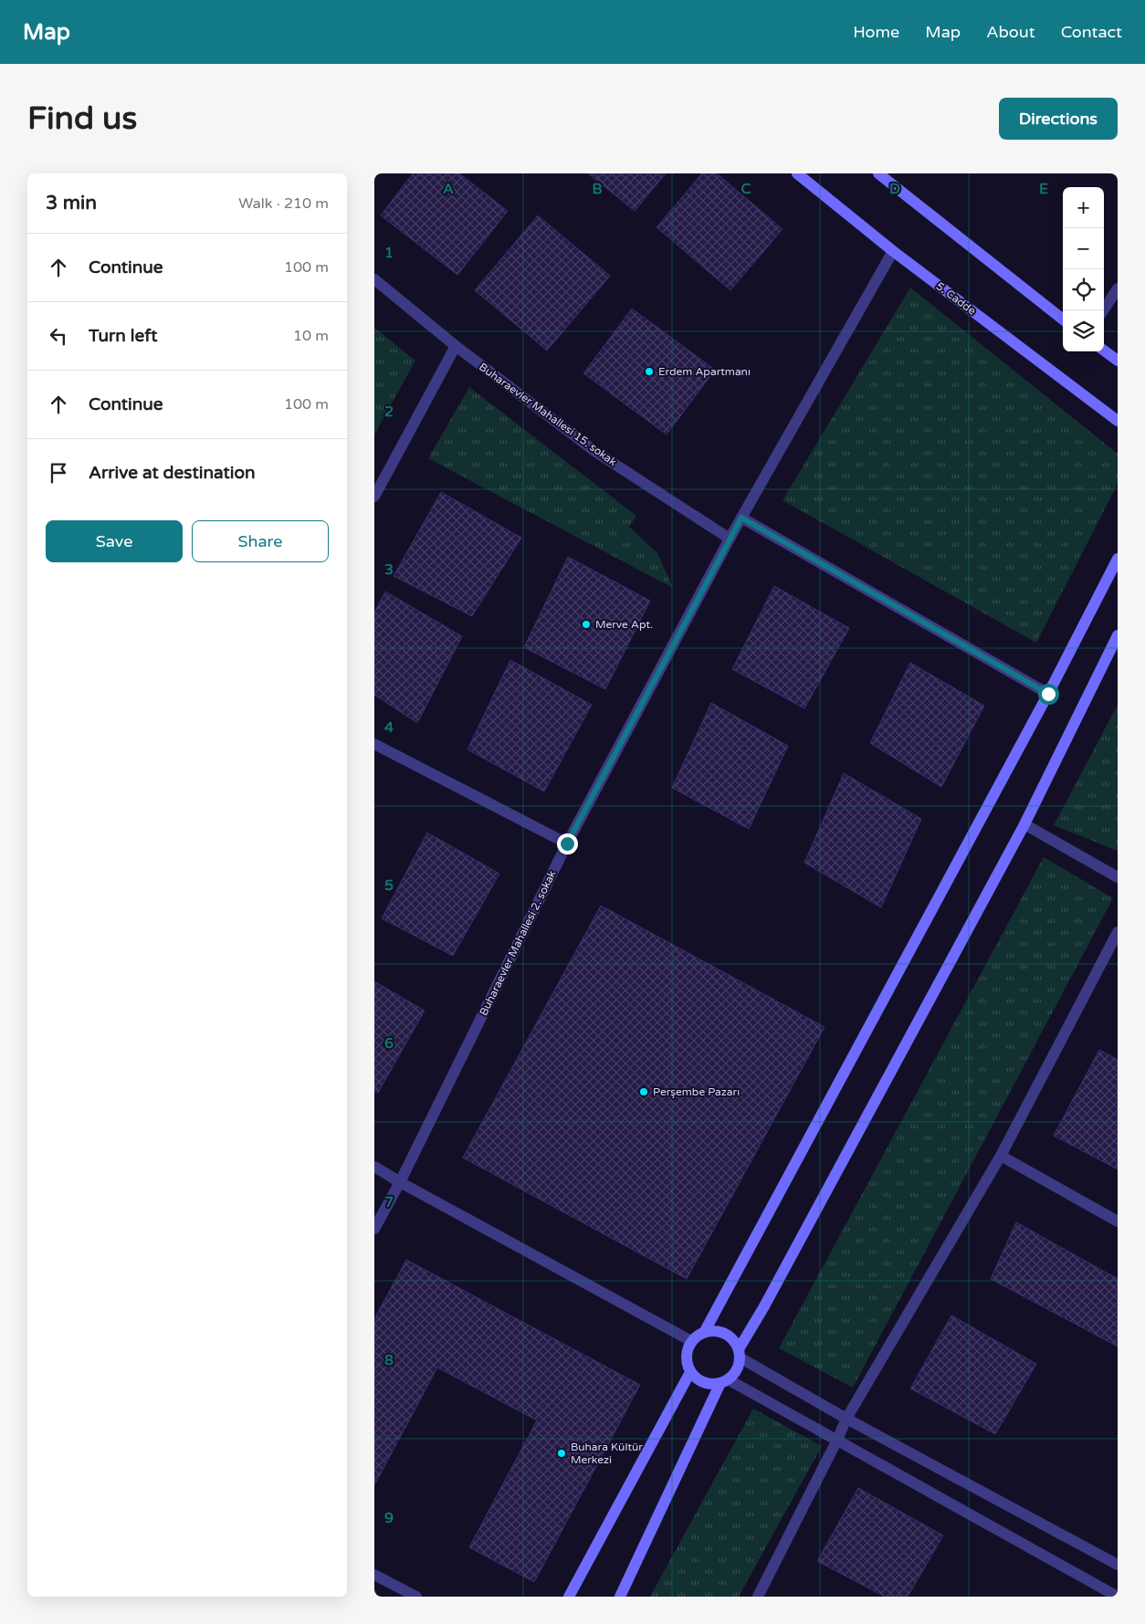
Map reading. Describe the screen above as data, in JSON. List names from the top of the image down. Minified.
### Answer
{"streets":{"street":["5. Cadde","Buharaevler Mahallesi 15. sokak","Buharaevler Mahallesi 2. sokak"]},"crossings":[["5. Cadde","Buharaevler Mahallesi 2. sokak"],["Buharaevler Mahallesi 15. sokak","Buharaevler Mahallesi 2. sokak"]],"places":["Erdem Apartmanı","Merve Apt.","Perşembe Pazarı","Buhara Kültür Merkezi"],"page":{"header":"Map","nav":["Home","Map","About","Contact"],"buttons":["Directions",["Save","Share"]],"title":"Find us","heading":["3 min","Walk · 210 m"],"map_buttons":["+","−"],"list":[["Continue","100 m"],["Turn left","10 m"],["Continue","100 m"],"Arrive at destination"]},"grid":{"columns":["A","B","C","D","E"],"rows":["1","2","3","4","5","6","7","8","9"]}}
